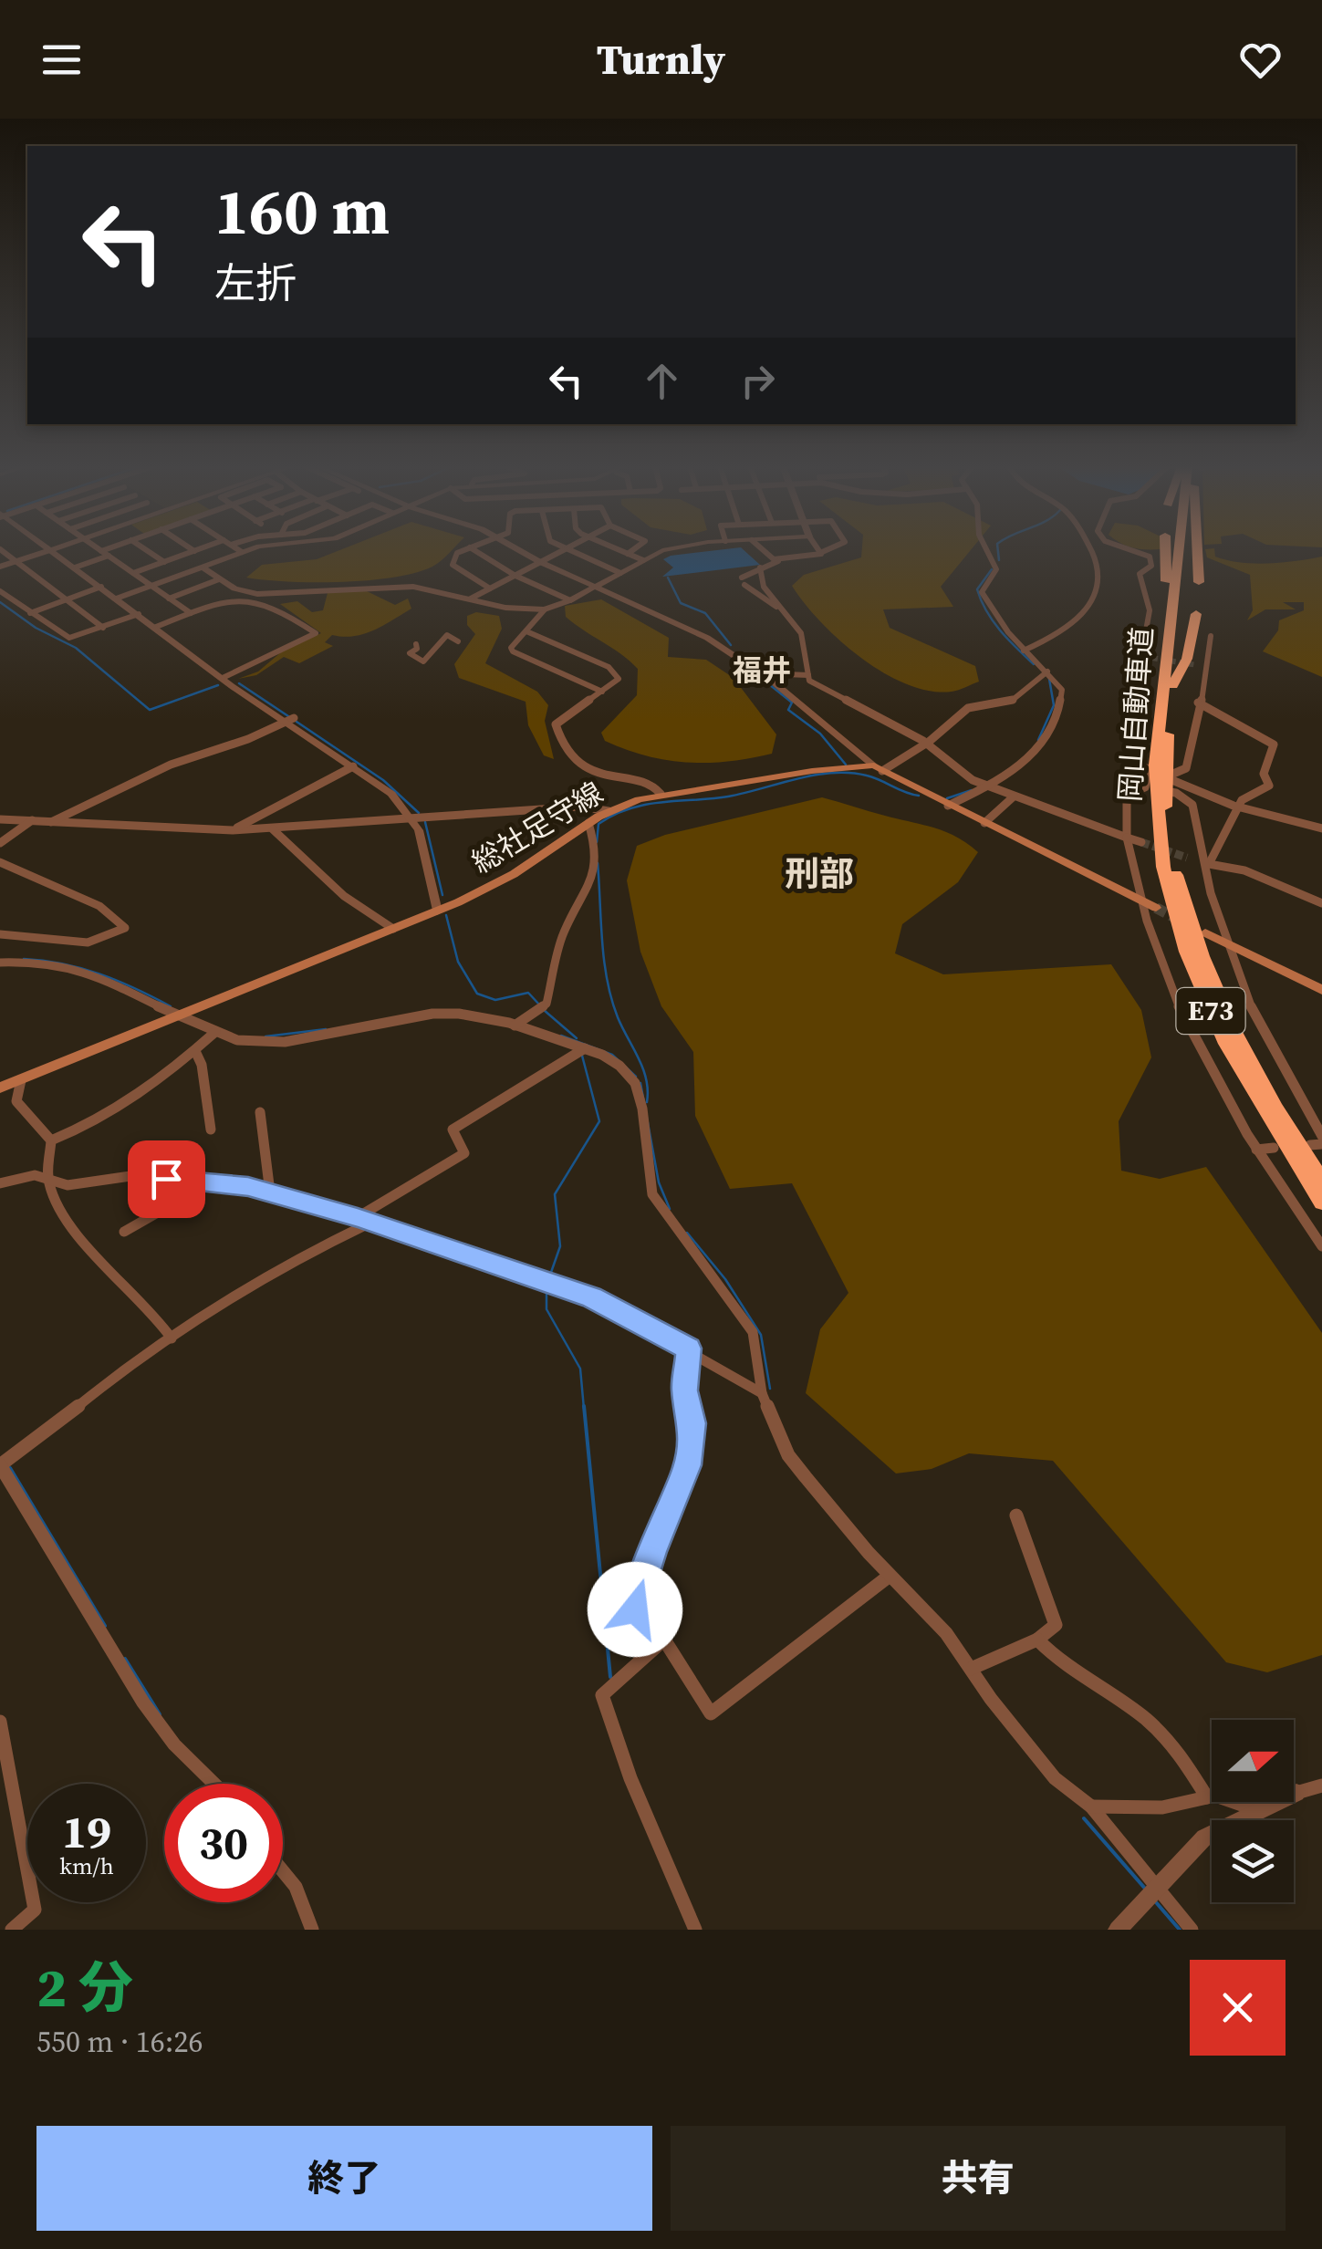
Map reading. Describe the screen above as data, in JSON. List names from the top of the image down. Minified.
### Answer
{"streets":{"highway":["岡山自動車道","E73"],"main road":["総社足守線"]},"districts":["福井","刑部"],"north":"right","page":{"header":"Turnly","turn":["160 m","左折"],"speed":"19 km/h","limit":"30","heading":["2 分","550 m · 16:26"],"buttons":["終了","共有"]}}
